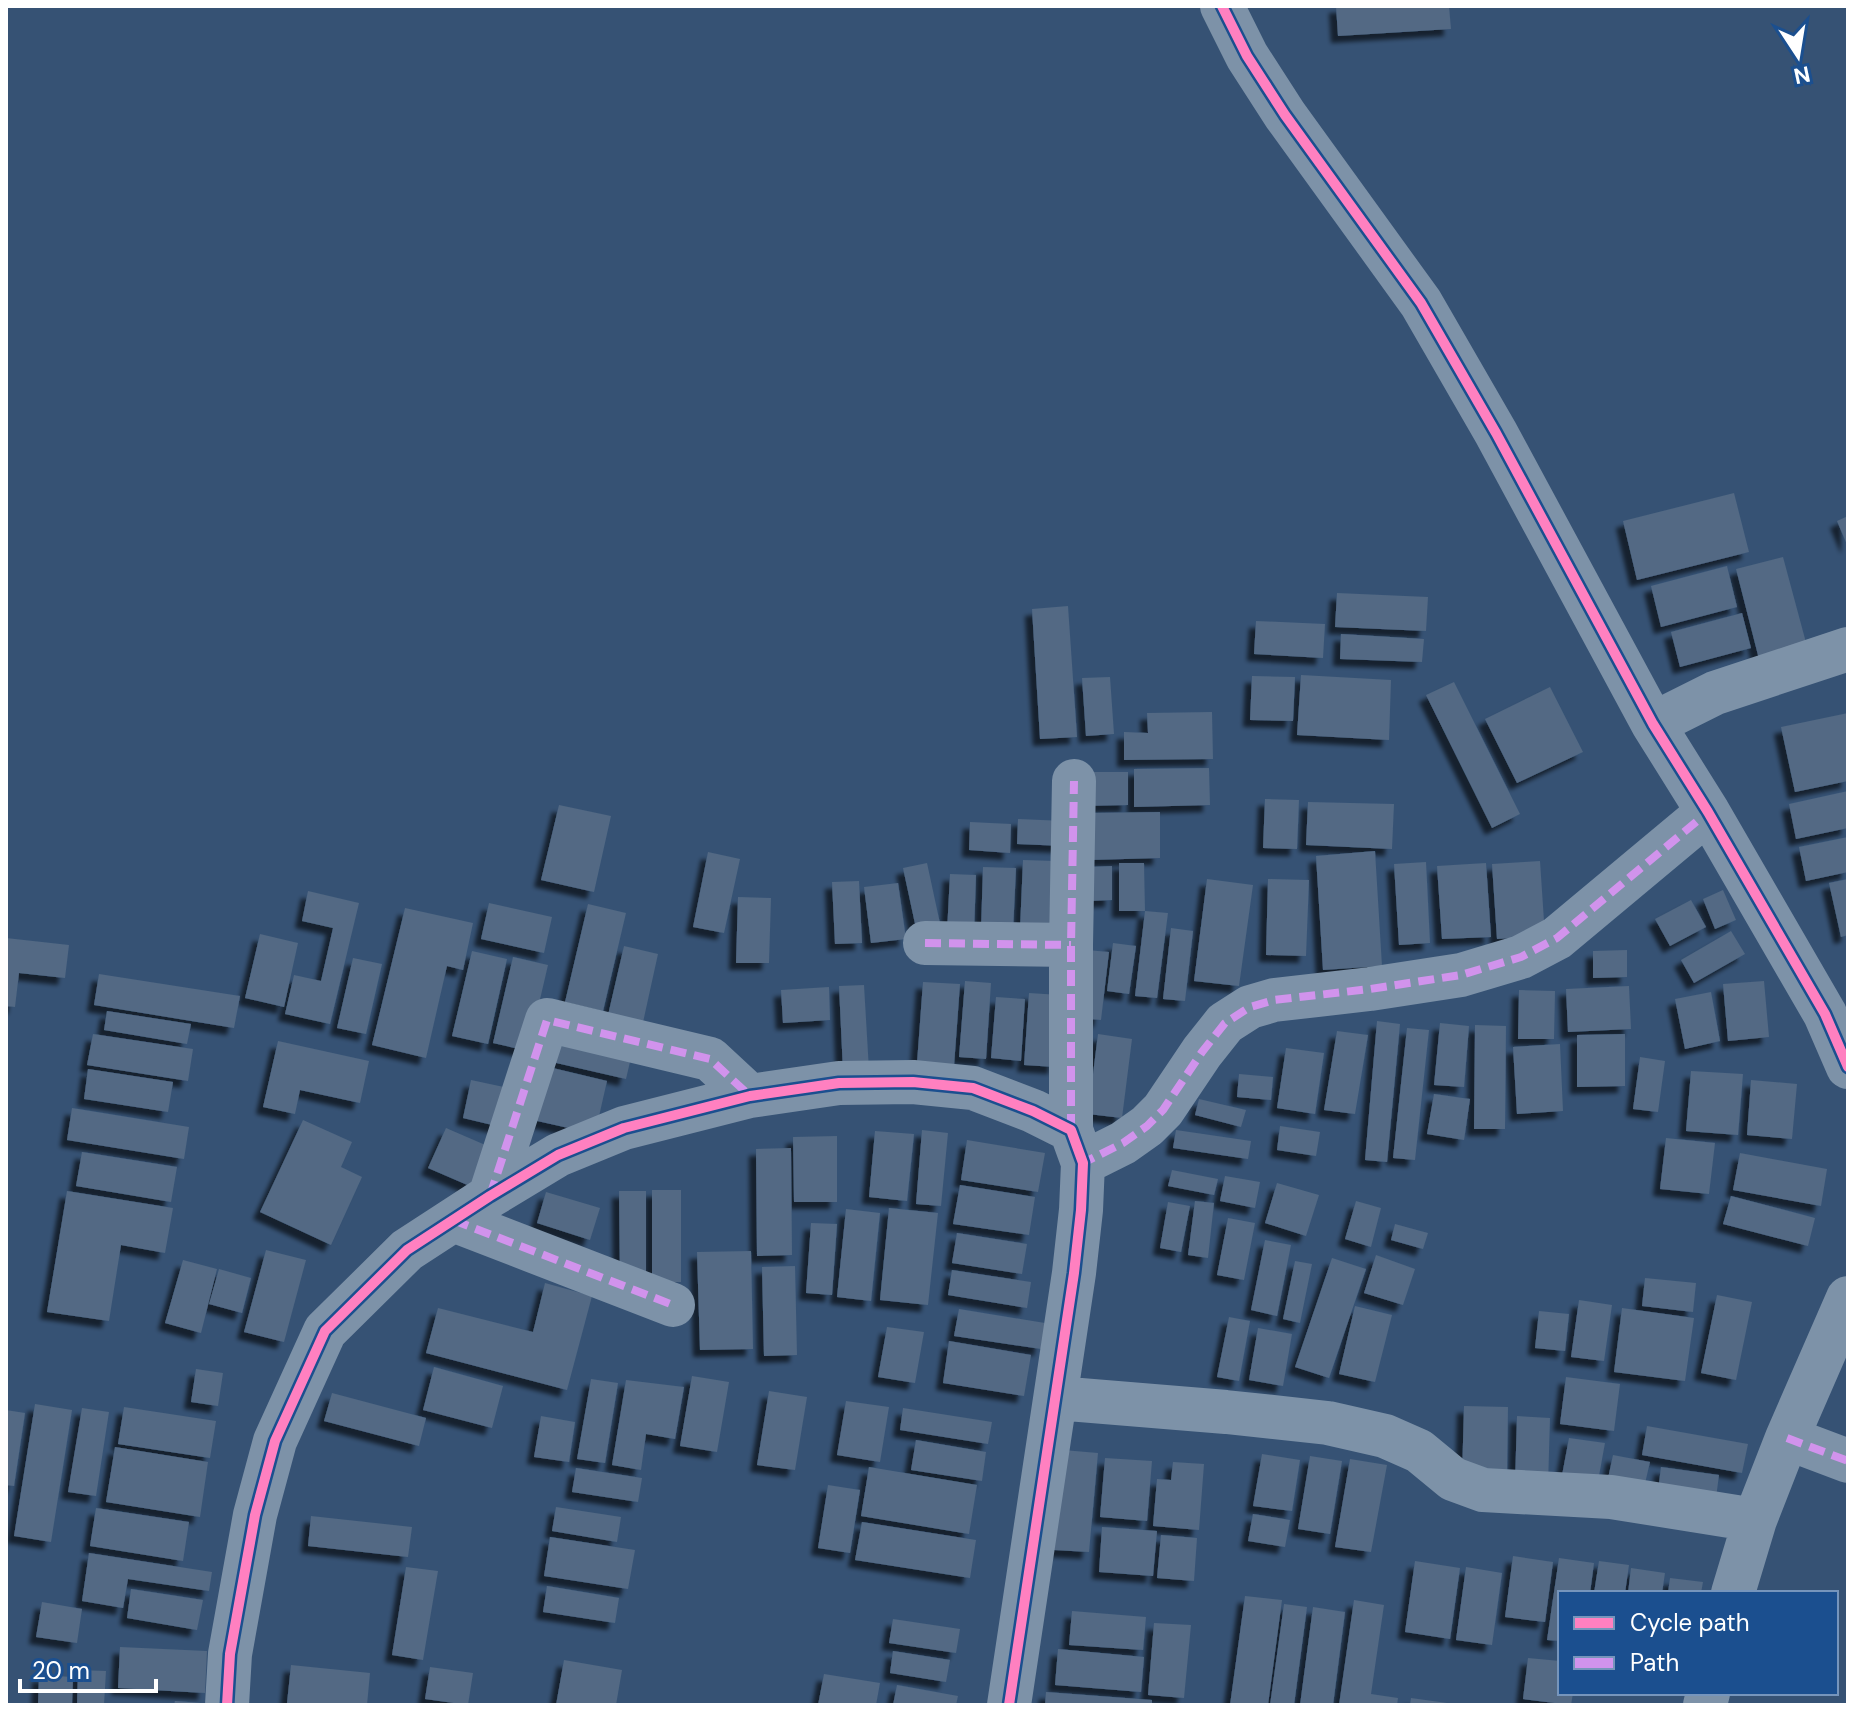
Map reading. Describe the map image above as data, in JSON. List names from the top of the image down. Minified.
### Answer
{"legend":["Cycle path","Path"],"scale_bar":"20 m","north":"bottom"}
